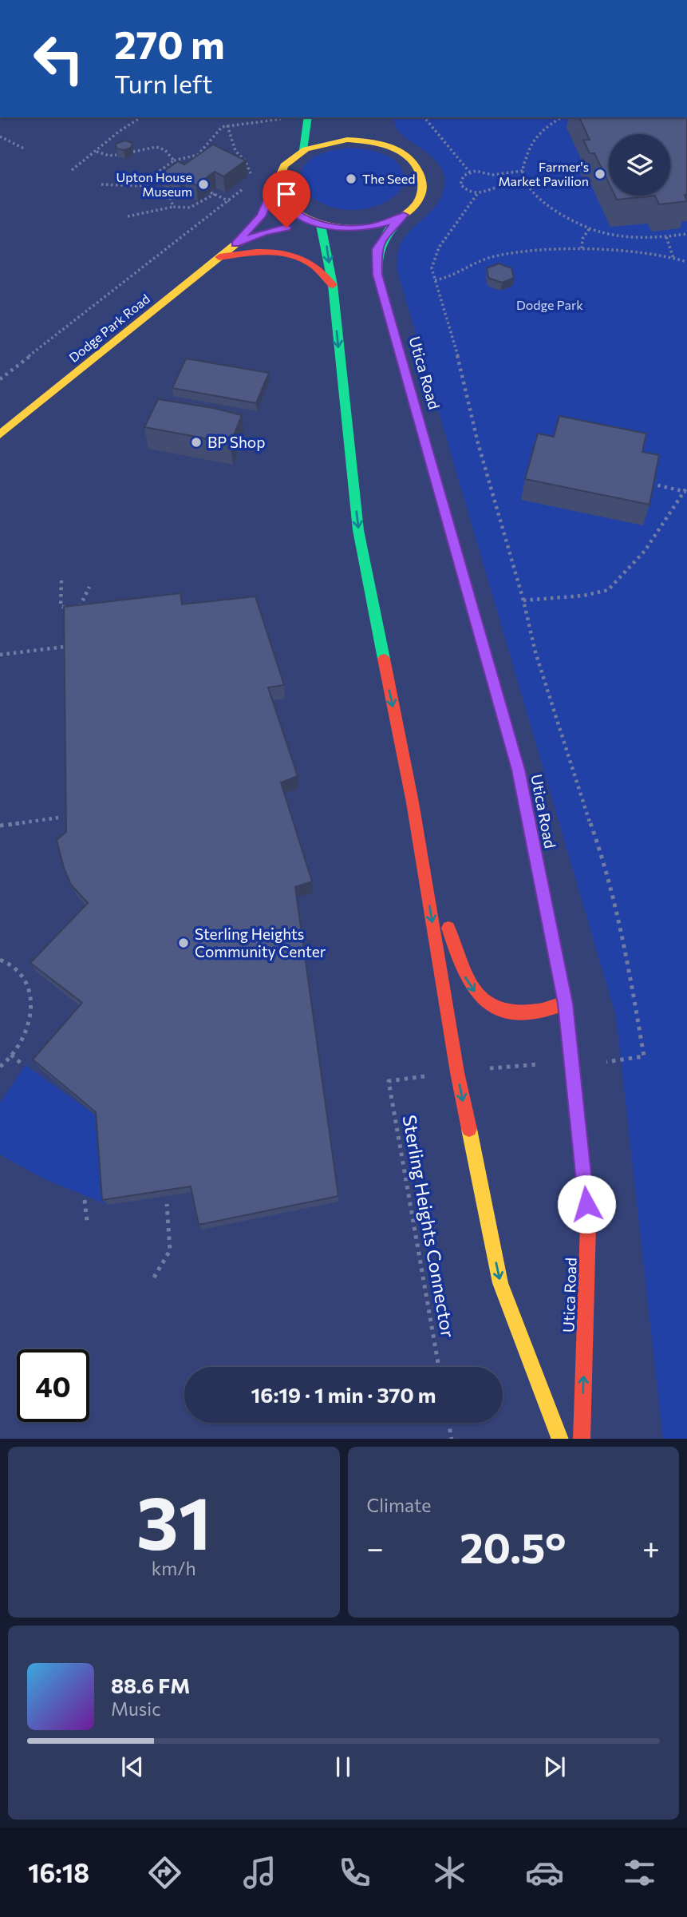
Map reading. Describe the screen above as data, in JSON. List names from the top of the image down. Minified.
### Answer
{"streets":{"street":["Dodge Park Road","Utica Road"],"path":["Sterling Heights Connector"]},"crossings":[["Dodge Park Road","Utica Road"]],"parks":["Dodge Park"],"places":["Farmer's Market Pavilion","The Seed","Upton House Museum","BP Shop","Sterling Heights Community Center"],"page":{"turn":["270 m","Turn left"],"limit":"40","trip":"16:19 · 1 min · 370 m","tile":[["31","km/h"],"Climate"],"heat":["−","20.5°","+"],"song":["88.6 FM","Music"],"tabs":"16:18"}}
